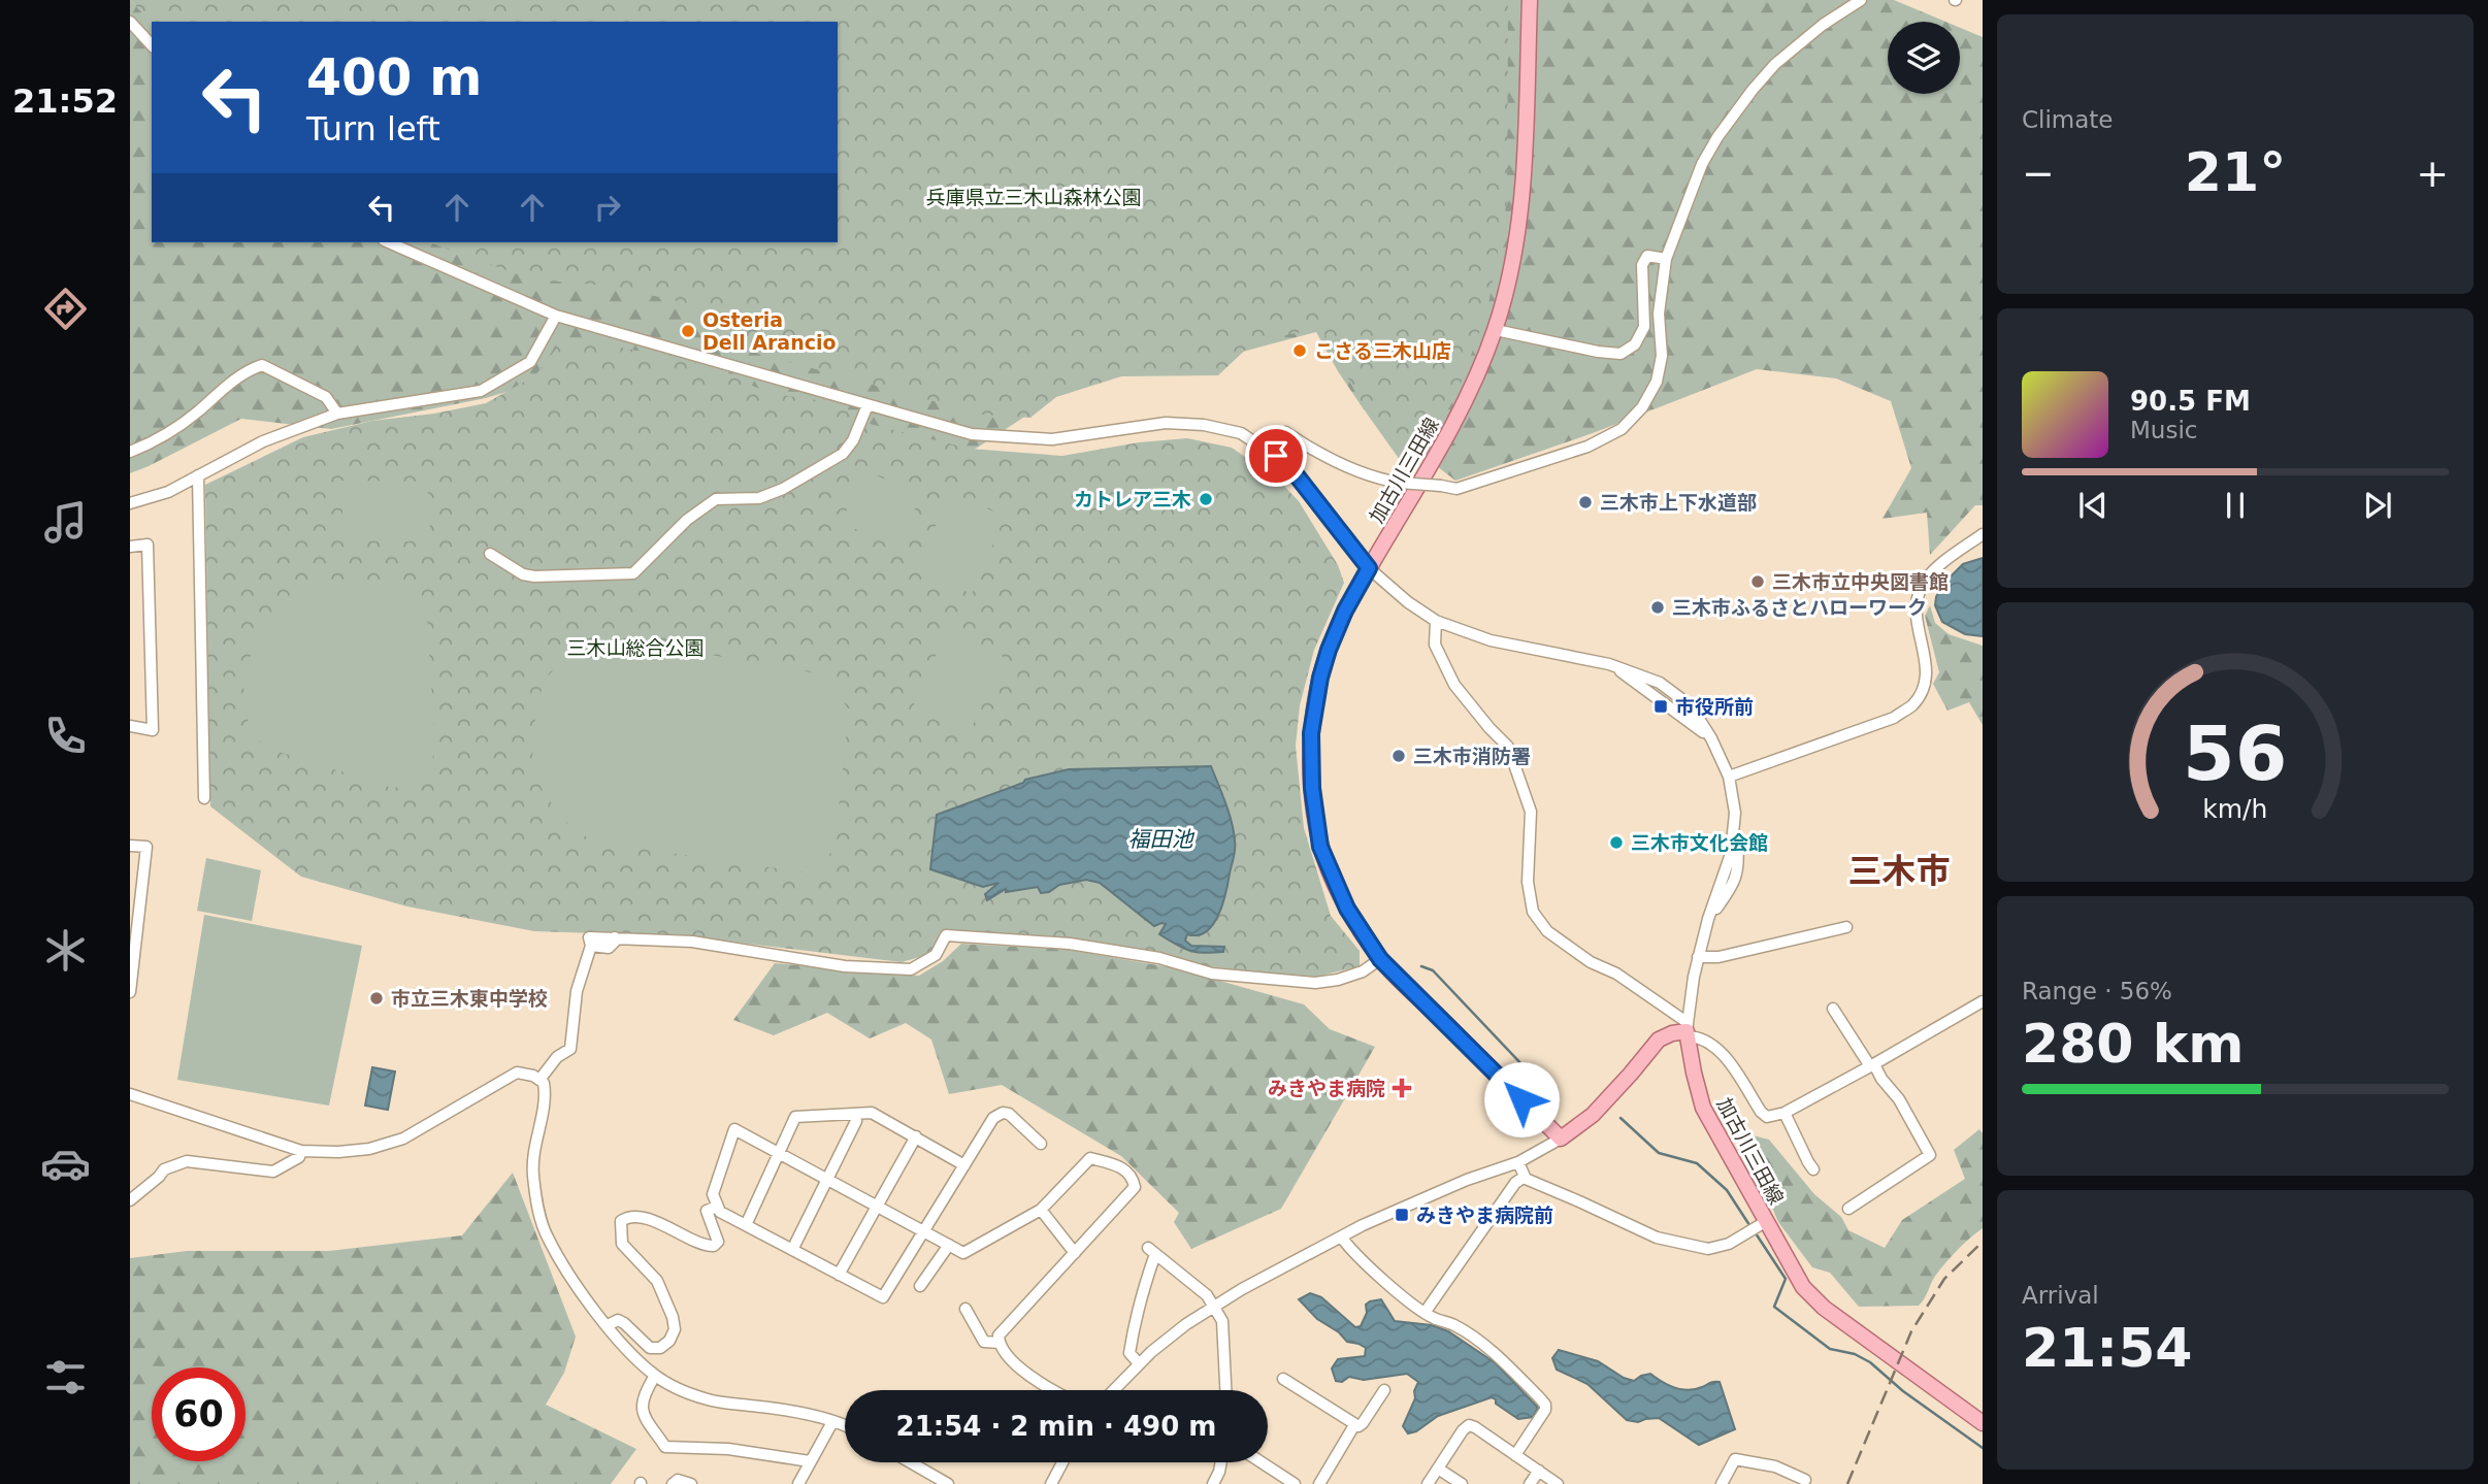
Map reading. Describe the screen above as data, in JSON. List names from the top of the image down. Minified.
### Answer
{"streets":{"main road":["加古川三田線"]},"districts":["三木市"],"water":["福田池"],"parks":["兵庫県立三木山森林公園","三木山総合公園"],"places":{"other":["Osteria Dell Arancio","こさる三木山店","カトレア三木","三木市上下水道部","三木市立中央図書館","三木市ふるさとハローワーク","三木市消防署","三木市文化会館","市立三木東中学校"],"transit":["市役所前","みきやま病院前"],"health":["みきやま病院"]},"page":{"tabs":"21:52","tile":["Climate",["Range · 56%","280 km"],["Arrival","21:54"]],"turn":["400 m","Turn left"],"heat":["−","21°","+"],"song":["90.5 FM","Music"],"limit":"60","trip":"21:54 · 2 min · 490 m","gauge":["56","km/h"]}}
